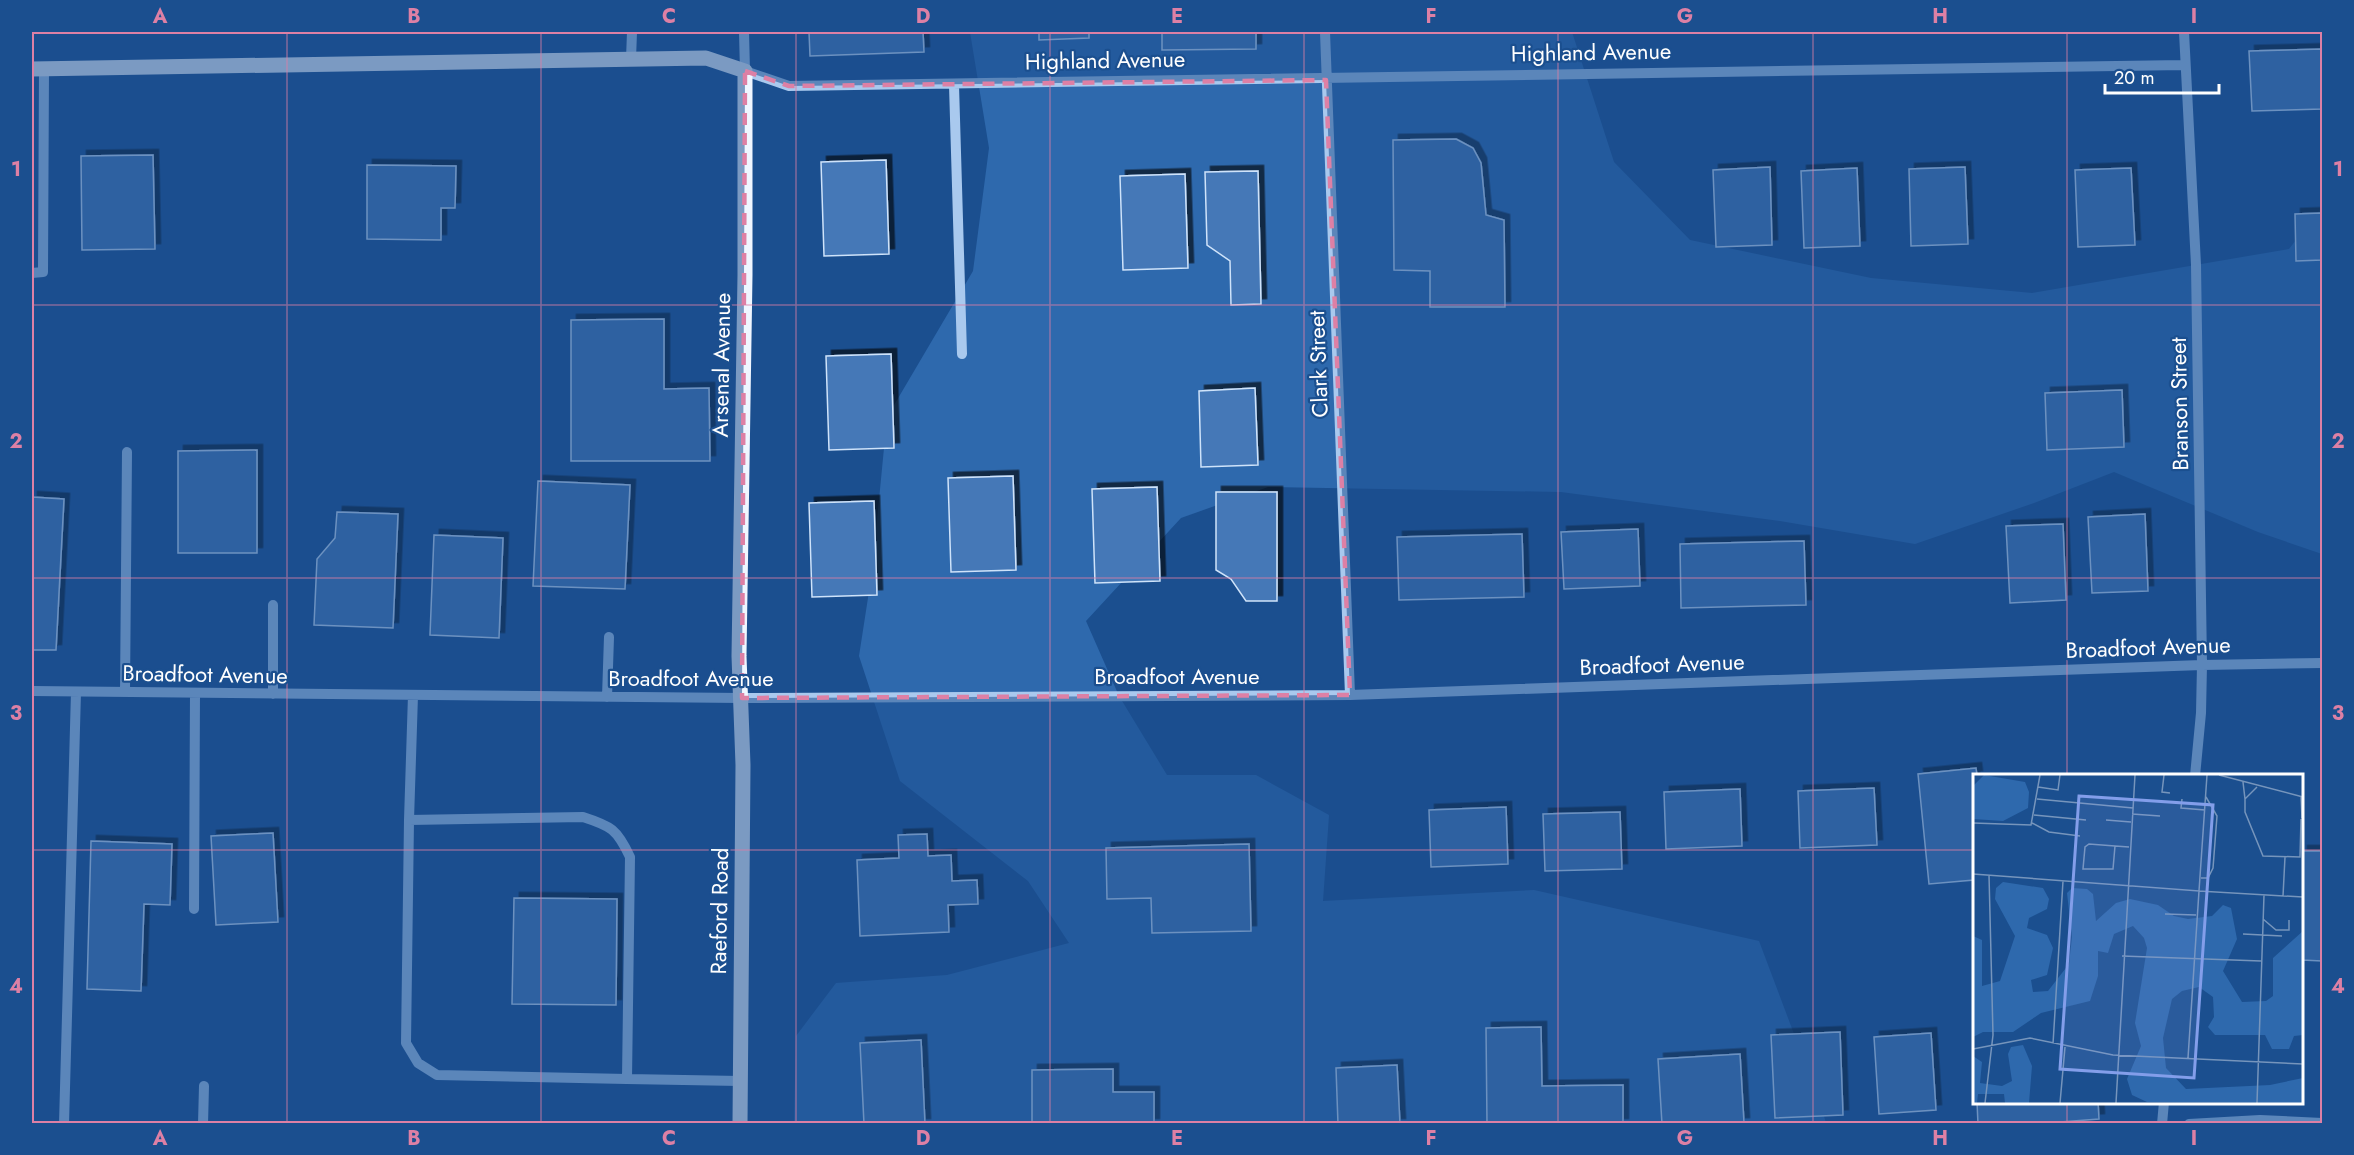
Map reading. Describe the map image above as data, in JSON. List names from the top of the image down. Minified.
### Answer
{"streets":{"main road":["Highland Avenue","Arsenal Avenue","Raeford Road"],"street":["Clark Street","Branson Street","Broadfoot Avenue"]},"crossings":[["Highland Avenue","Clark Street"],["Highland Avenue","Arsenal Avenue"],["Highland Avenue","Branson Street"],["Clark Street","Broadfoot Avenue"],["Arsenal Avenue","Broadfoot Avenue"],["Arsenal Avenue","Raeford Road"],["Branson Street","Broadfoot Avenue"],["Broadfoot Avenue","Raeford Road"]],"scale_bar":"20 m","grid":{"columns":["A","B","C","D","E","F","G","H","I"],"rows":["1","2","3","4"]}}
